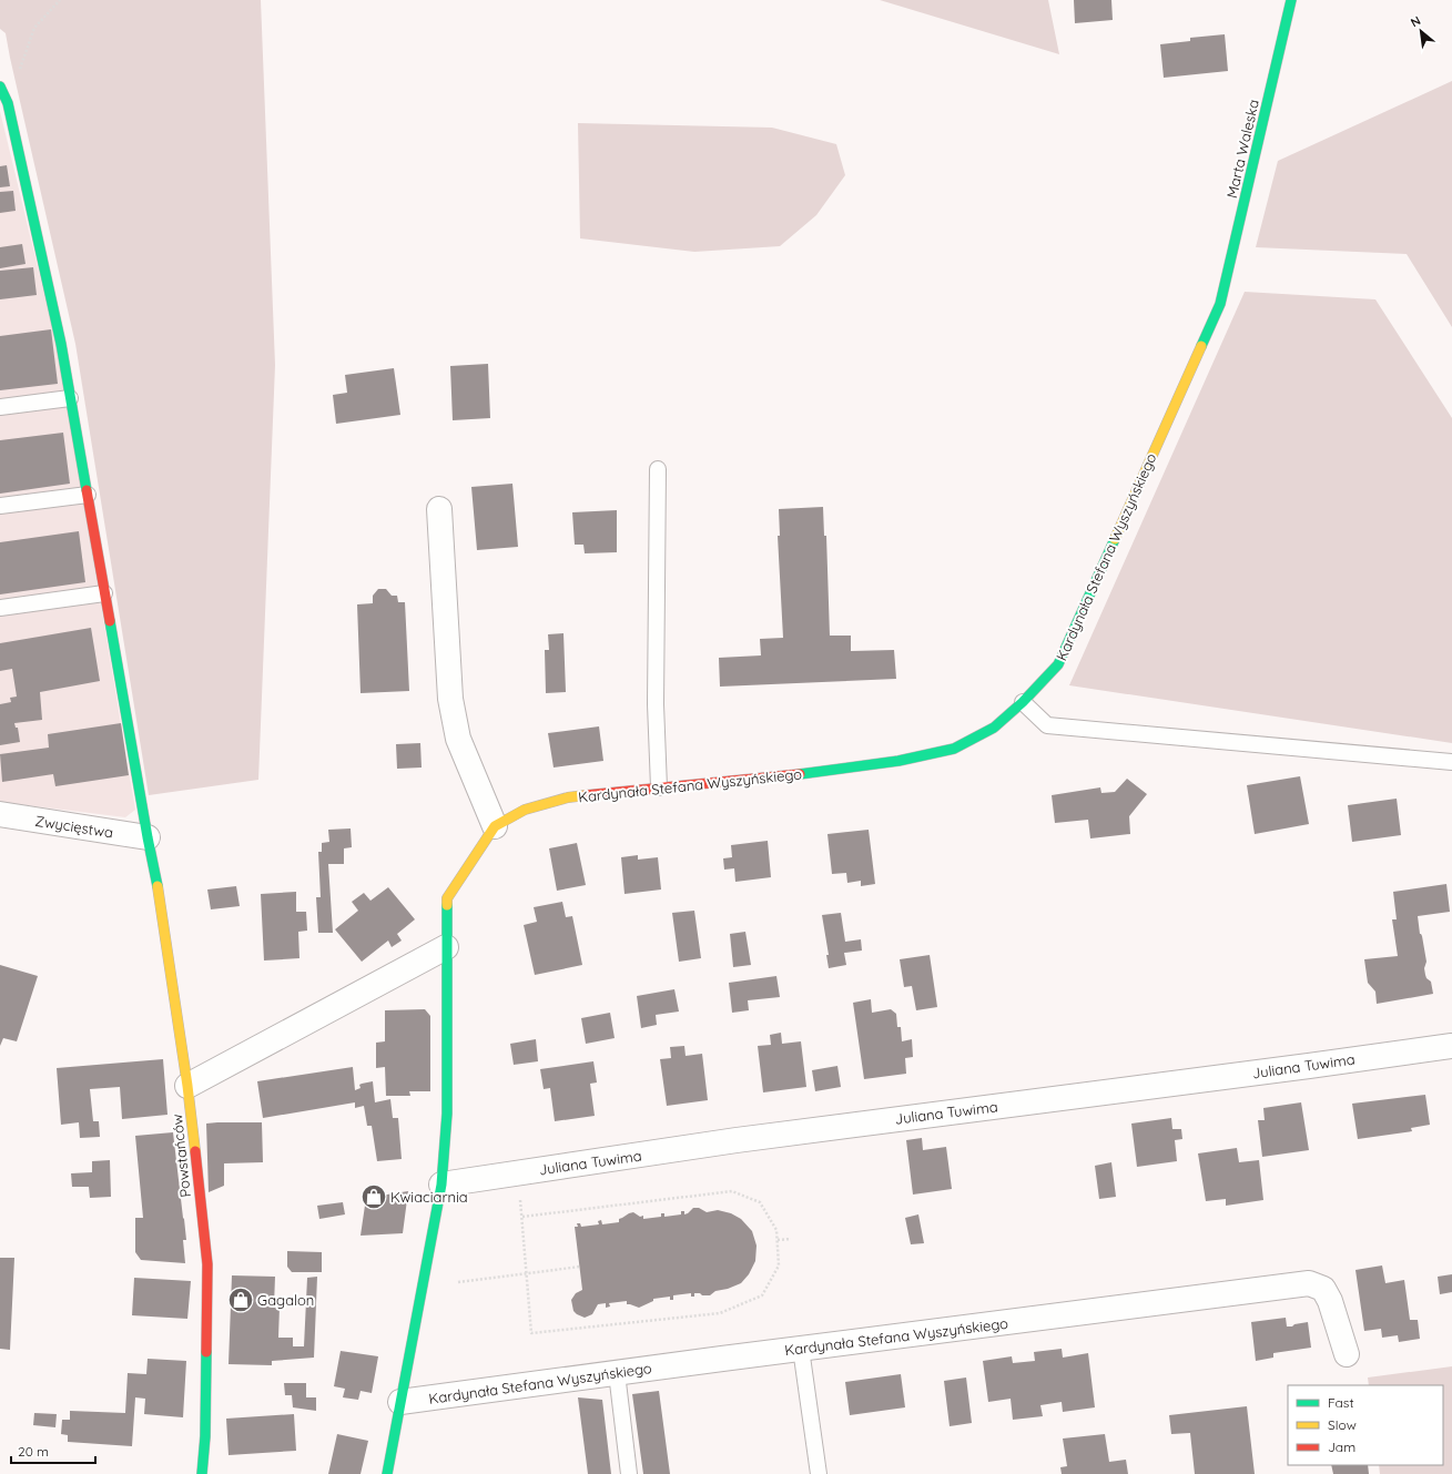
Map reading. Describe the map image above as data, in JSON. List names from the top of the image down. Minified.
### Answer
{"streets":{"street":["Marta Waleska","Kardynała Stefana Wyszyńskiego","Zwycięstwa","Juliana Tuwima","Powstańców"]},"crossings":[["Marta Waleska","Kardynała Stefana Wyszyńskiego"],["Kardynała Stefana Wyszyńskiego","Juliana Tuwima"],["Zwycięstwa","Powstańców"]],"places":{"shop":["Kwiaciarnia","Gagalon"]},"legend":["Fast","Slow","Jam"],"scale_bar":"20 m","north":"top left"}
